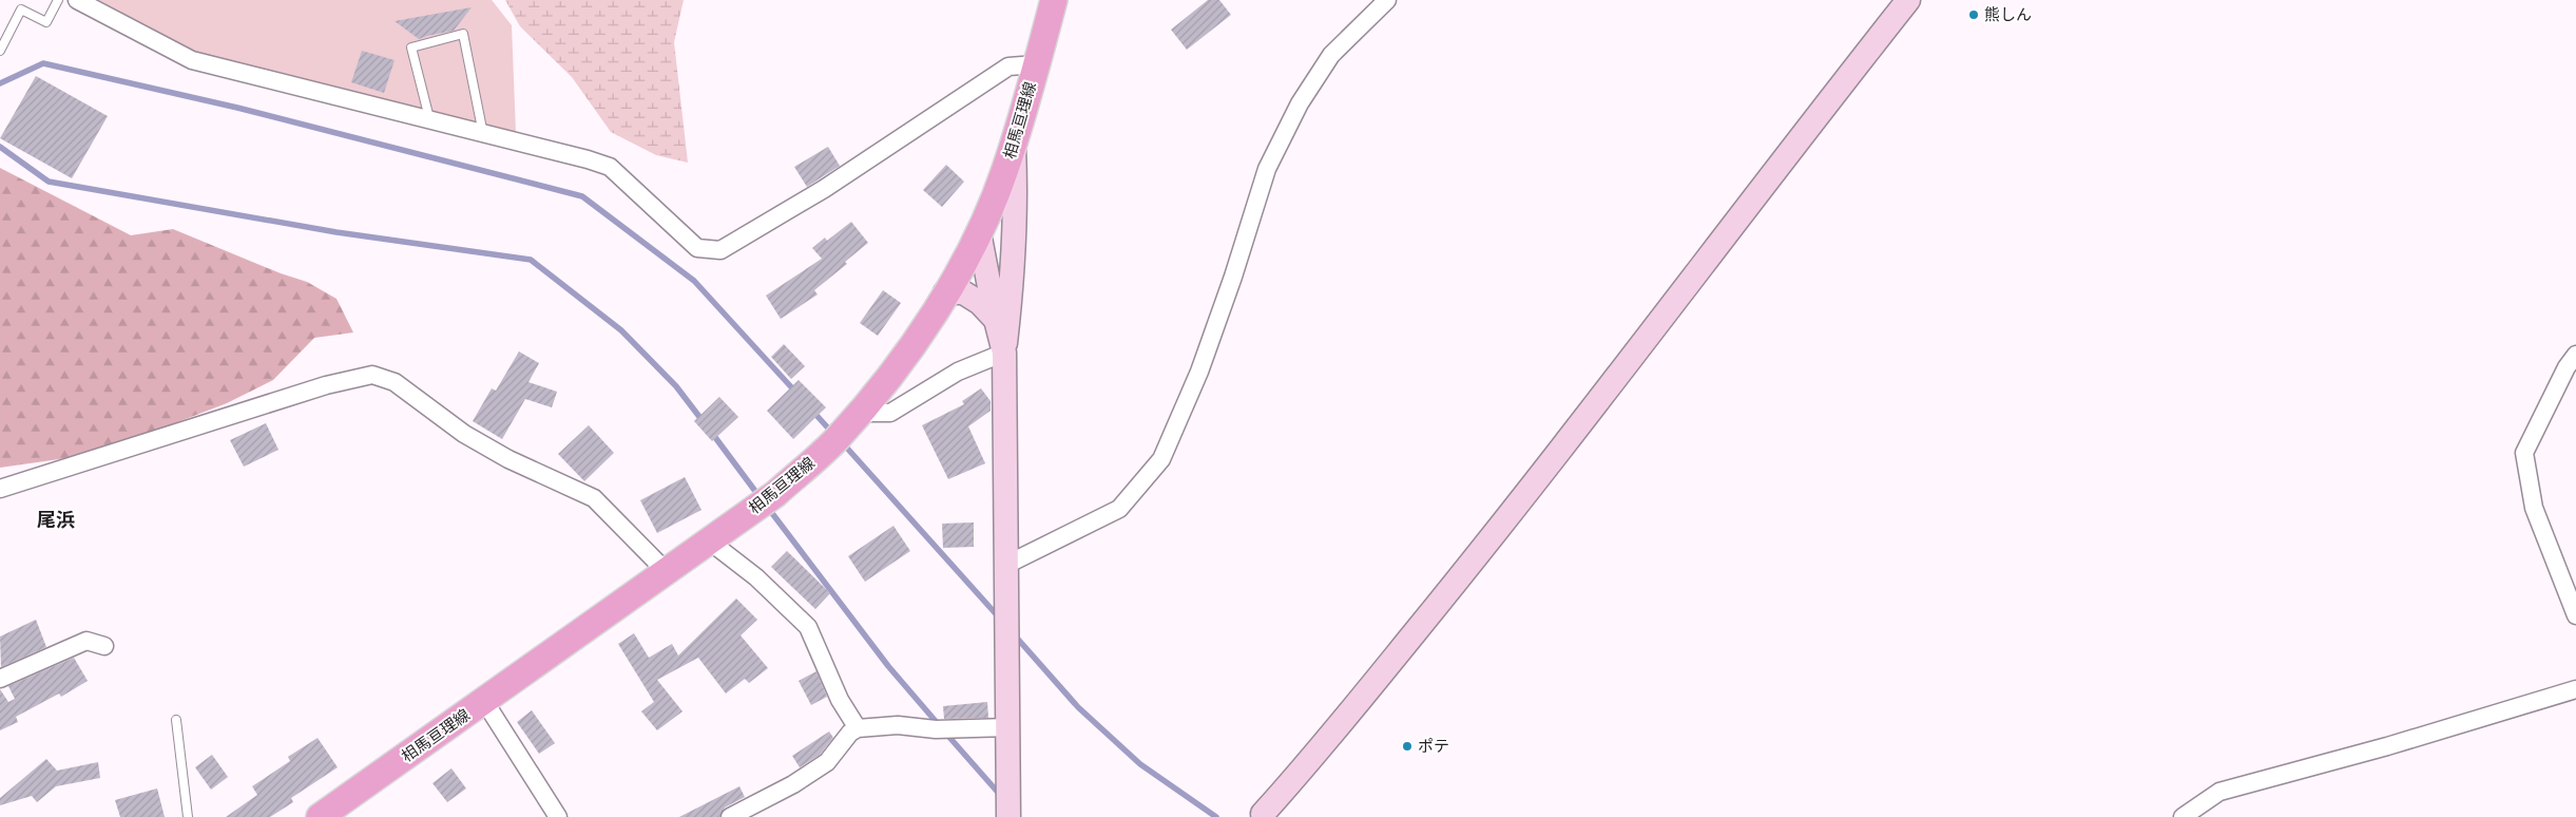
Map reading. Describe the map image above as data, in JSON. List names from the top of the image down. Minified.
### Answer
{"streets":{"main road":["相馬亘理線"]},"districts":["尾浜"],"places":["熊しん","ポテ"]}
